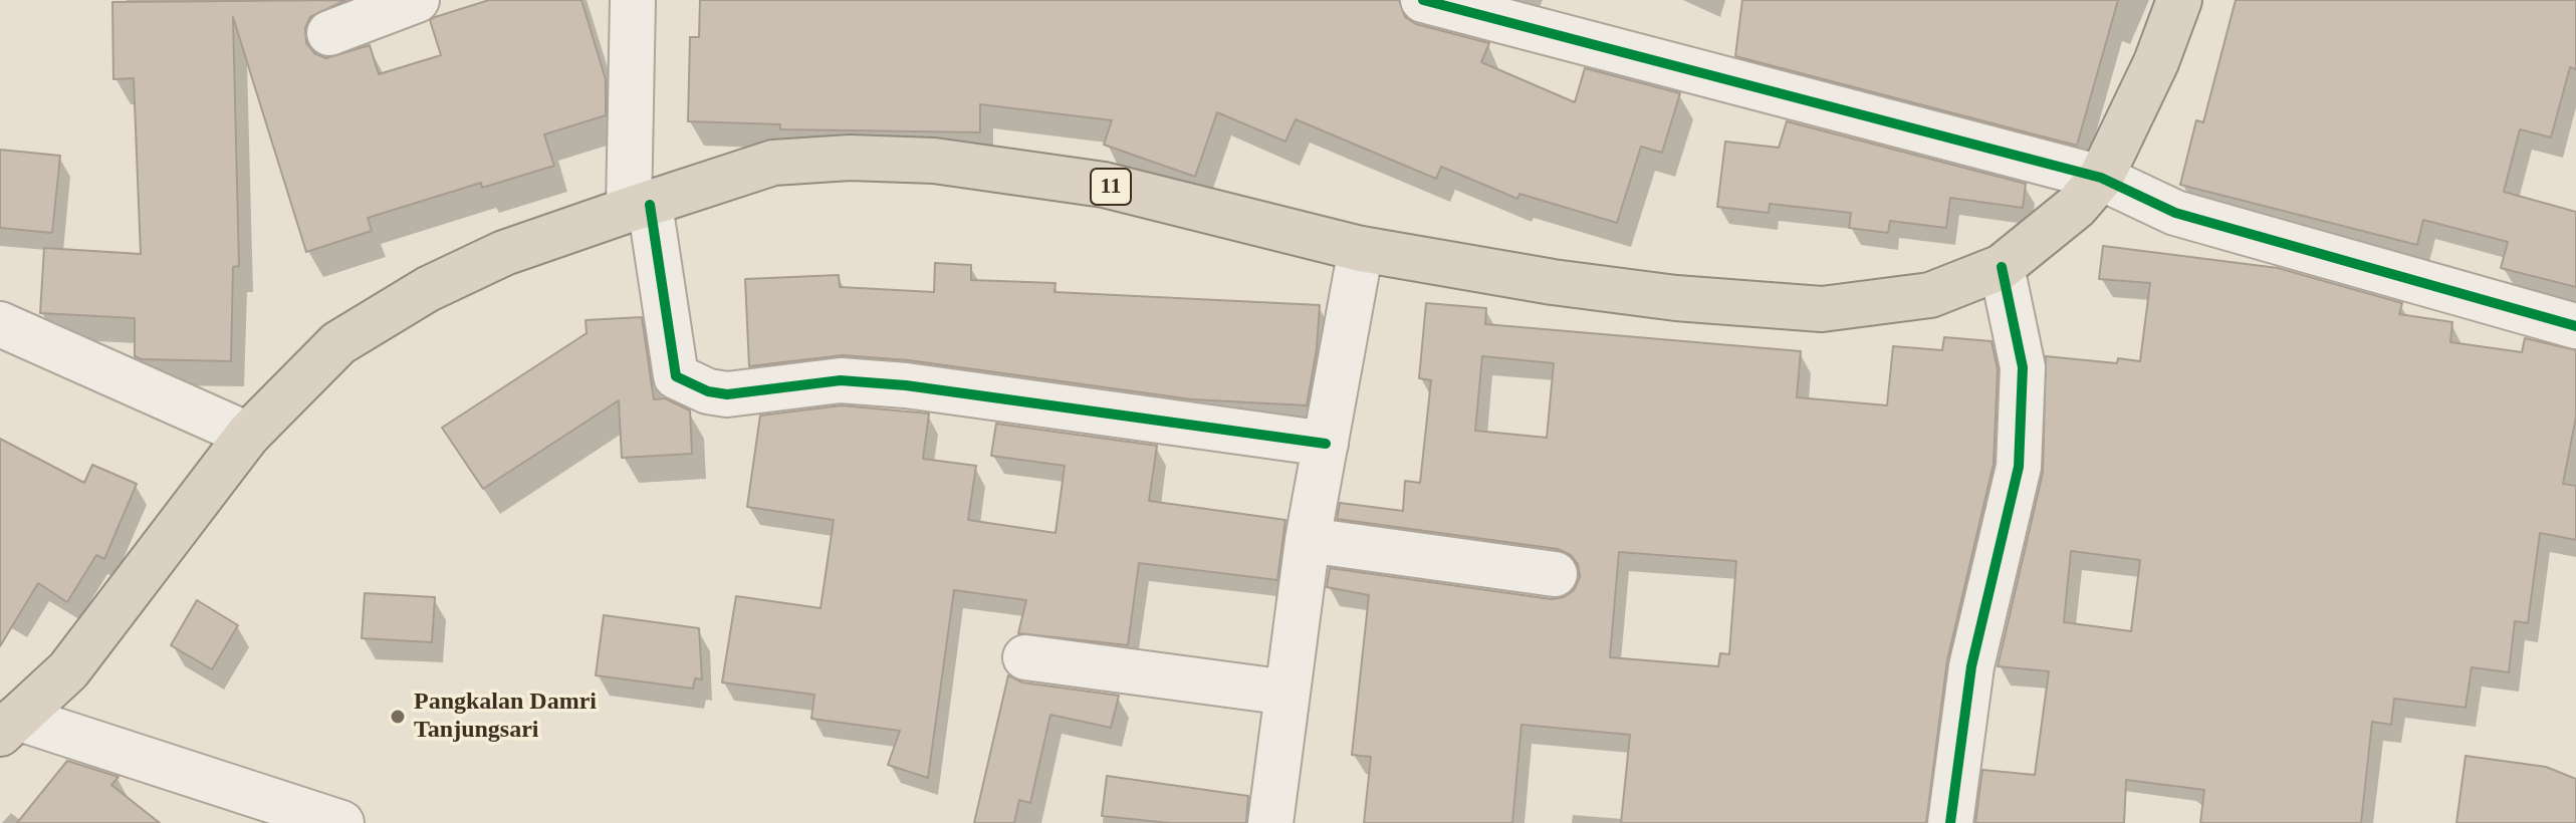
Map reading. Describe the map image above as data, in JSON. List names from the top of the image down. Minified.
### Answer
{"streets":{"highway":["11"]},"places":["Pangkalan Damri Tanjungsari"]}
